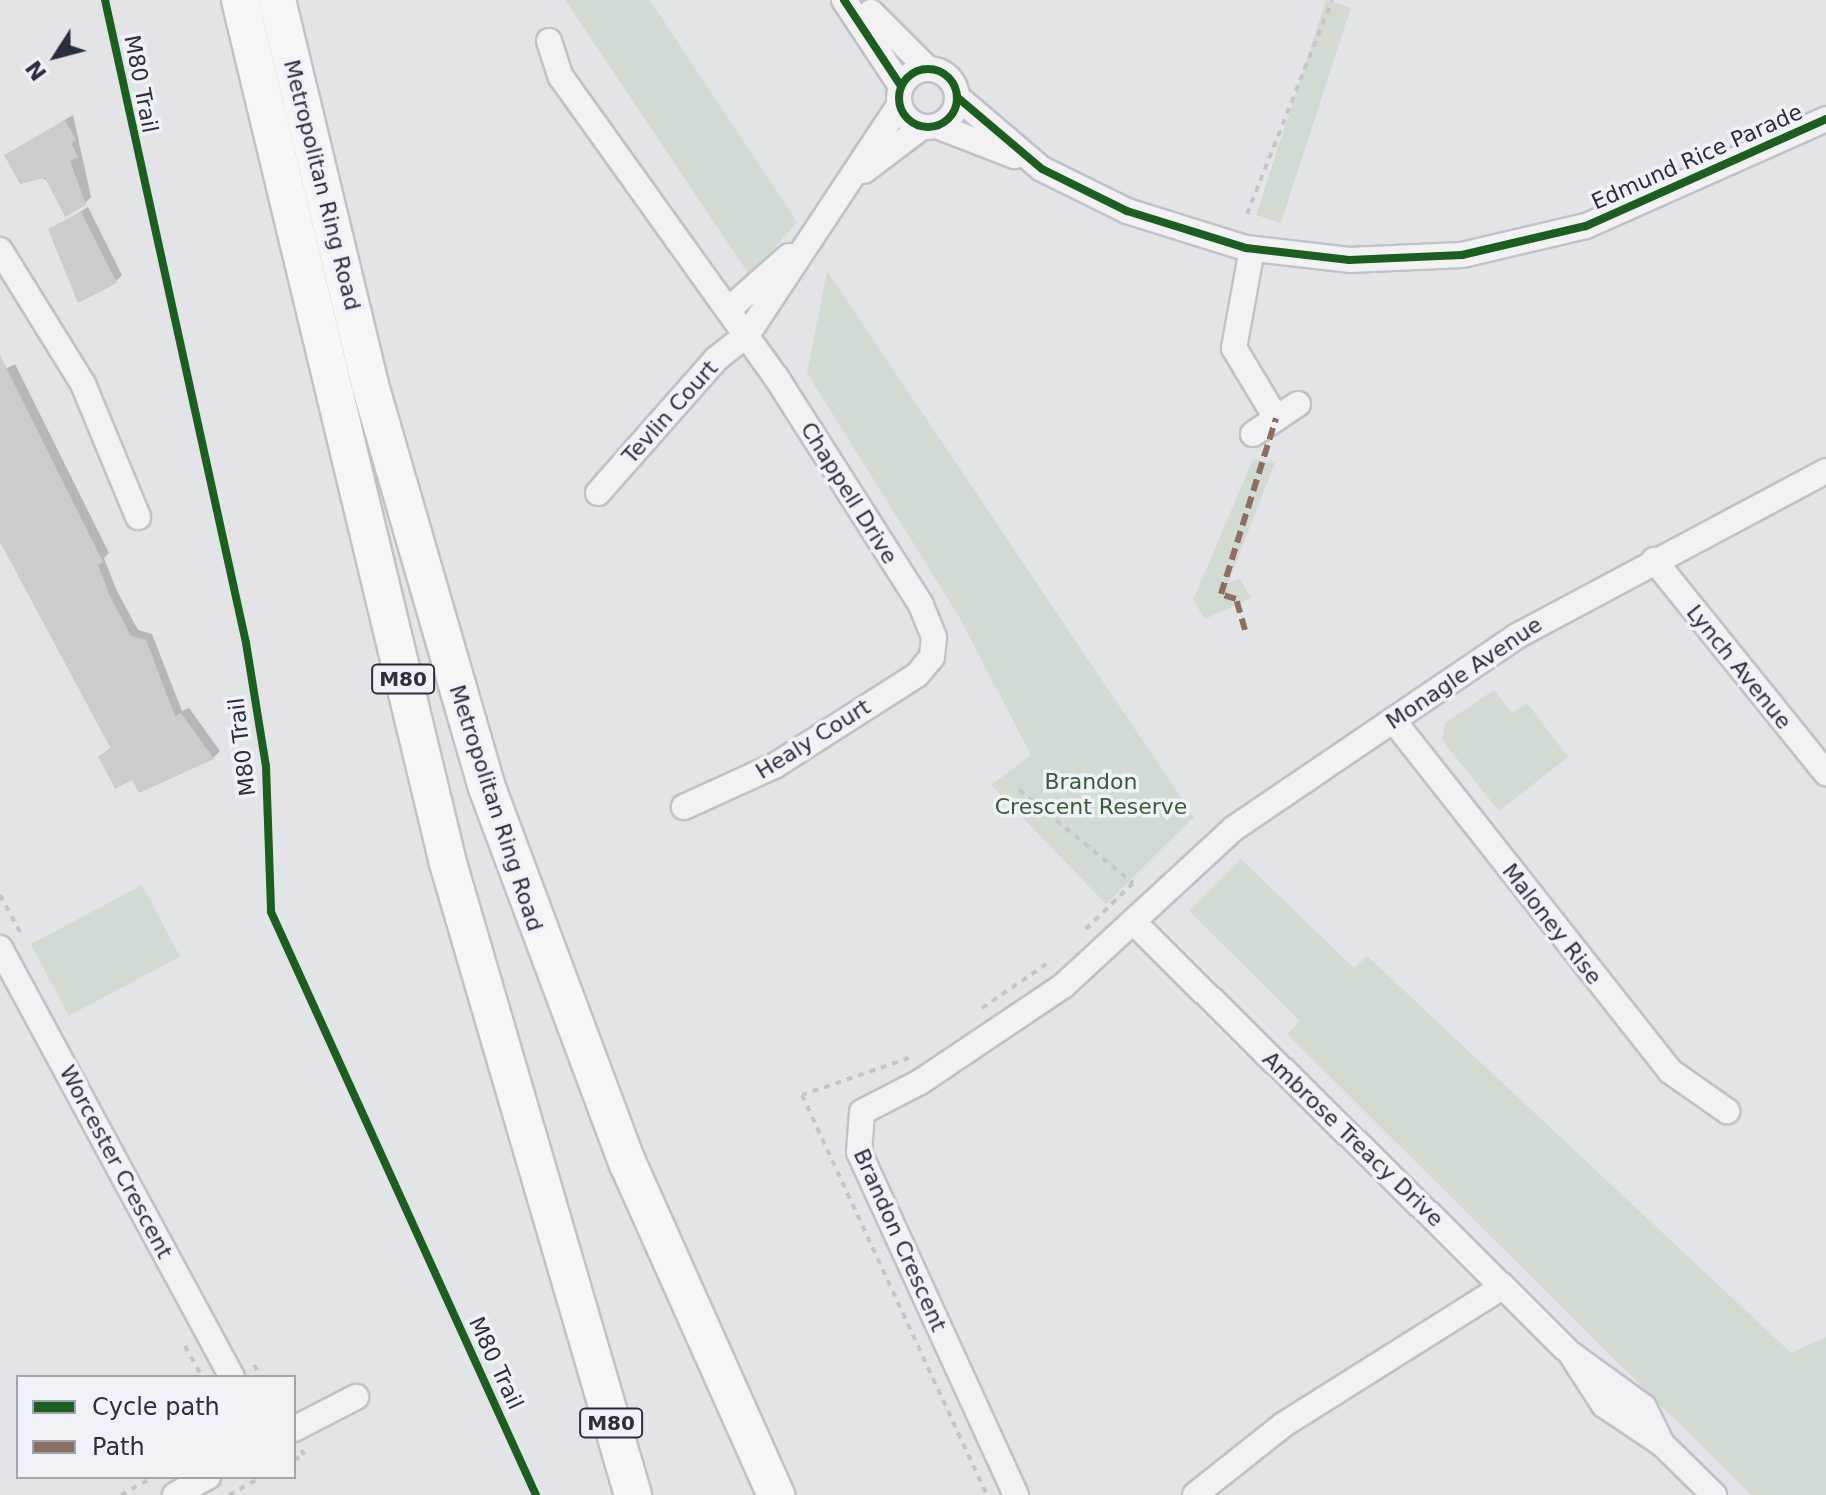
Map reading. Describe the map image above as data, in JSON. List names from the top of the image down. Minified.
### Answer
{"streets":{"highway":["Metropolitan Ring Road","M80"],"street":["Edmund Rice Parade","Tevlin Court","Chappell Drive","Lynch Avenue","Monagle Avenue","Healy Court","Maloney Rise","Ambrose Treacy Drive","Worcester Crescent","Brandon Crescent"],"cycle path":["M80 Trail"]},"crossings":[["Tevlin Court","Chappell Drive"],["Chappell Drive","Healy Court"],["Lynch Avenue","Monagle Avenue"],["Monagle Avenue","Maloney Rise"],["Monagle Avenue","Ambrose Treacy Drive"],["Monagle Avenue","Brandon Crescent"],["Ambrose Treacy Drive","Brandon Crescent"]],"parks":["Brandon Crescent Reserve"],"legend":["Cycle path","Path"],"north":"bottom left"}
